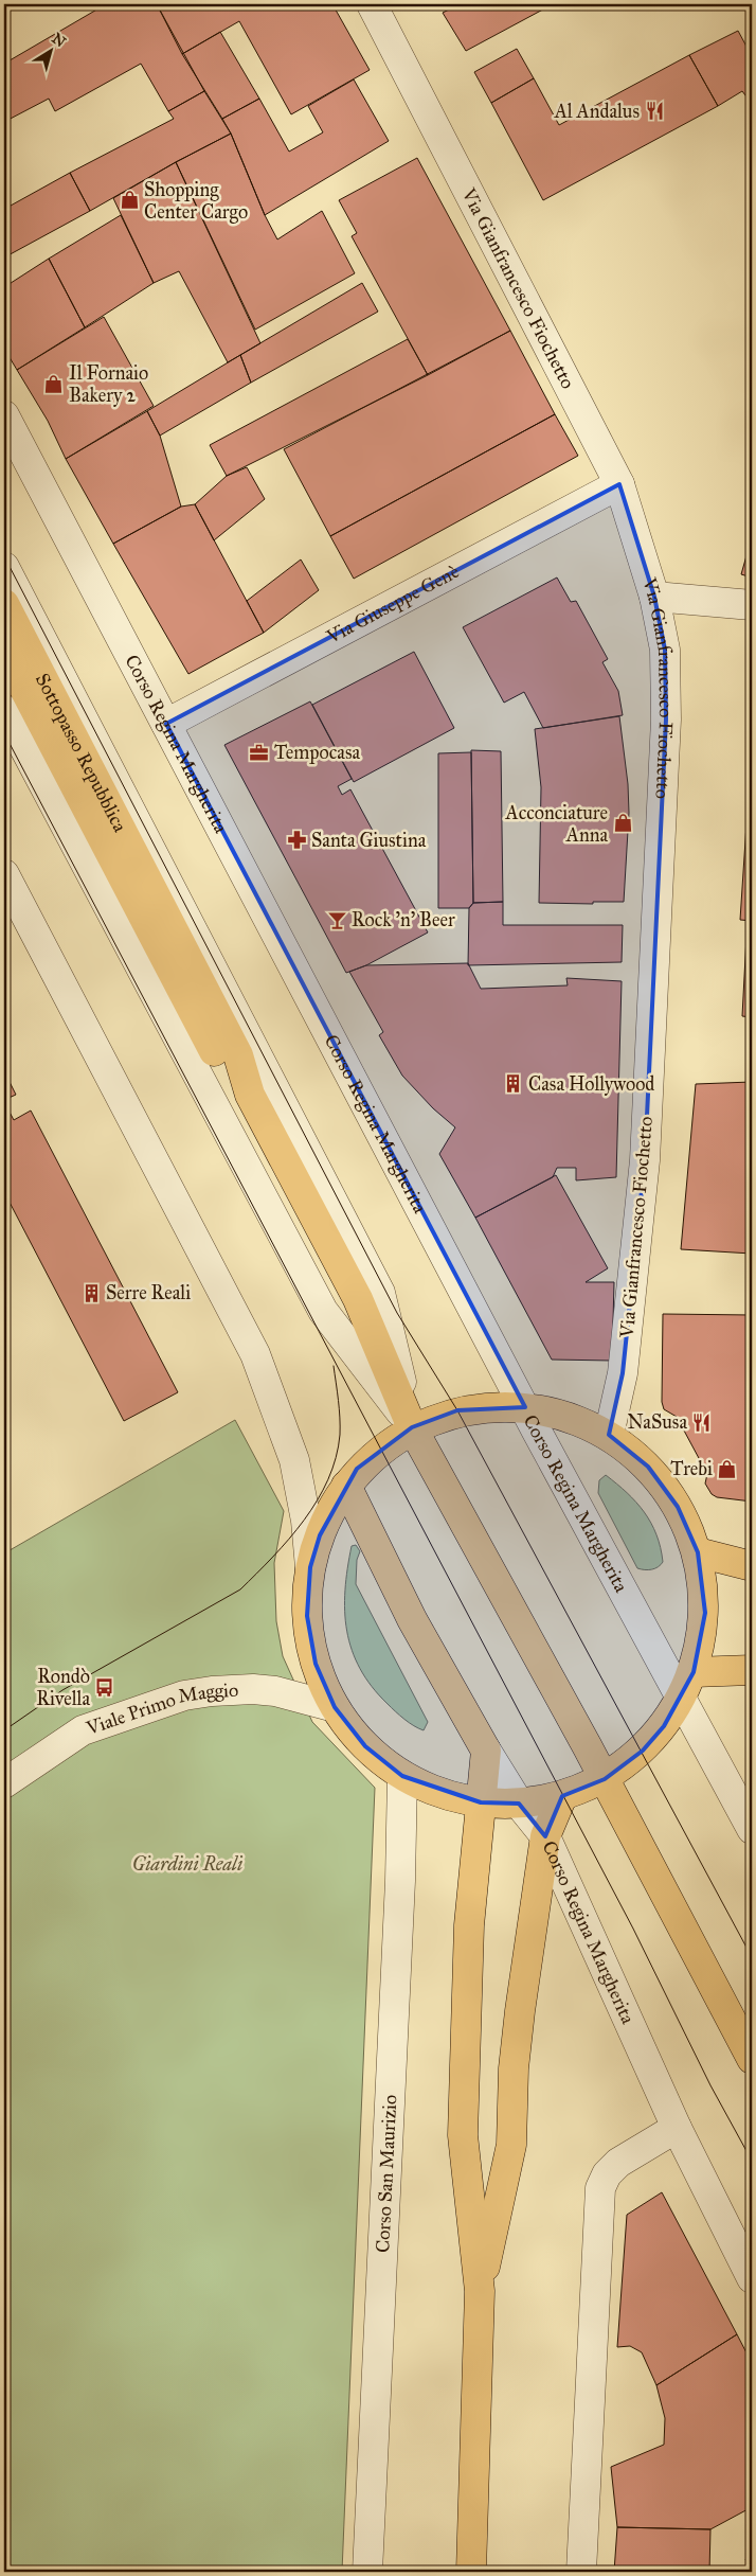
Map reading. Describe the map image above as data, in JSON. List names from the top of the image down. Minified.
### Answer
{"streets":{"main road":["Corso Regina Margherita","Sottopasso Repubblica"],"street":["Via Gianfrancesco Fiochetto","Via Giuseppe Genè","Viale Primo Maggio","Corso San Maurizio"]},"crossings":[["Via Gianfrancesco Fiochetto","Via Giuseppe Genè"],["Via Giuseppe Genè","Corso Regina Margherita"]],"parks":["Giardini Reali"],"places":{"restaurant":["Al Andalus","NaSusa"],"shop":["Shopping Center Cargo","Il Fornaio Bakery 2","Acconciature Anna","Trebi"],"office":["Tempocasa"],"pharmacy":["Santa Giustina"],"bar":["Rock 'n' Beer"],"building":["Casa Hollywood","Serre Reali"],"bus stop":["Rondò Rivella"]},"north":"top right"}
